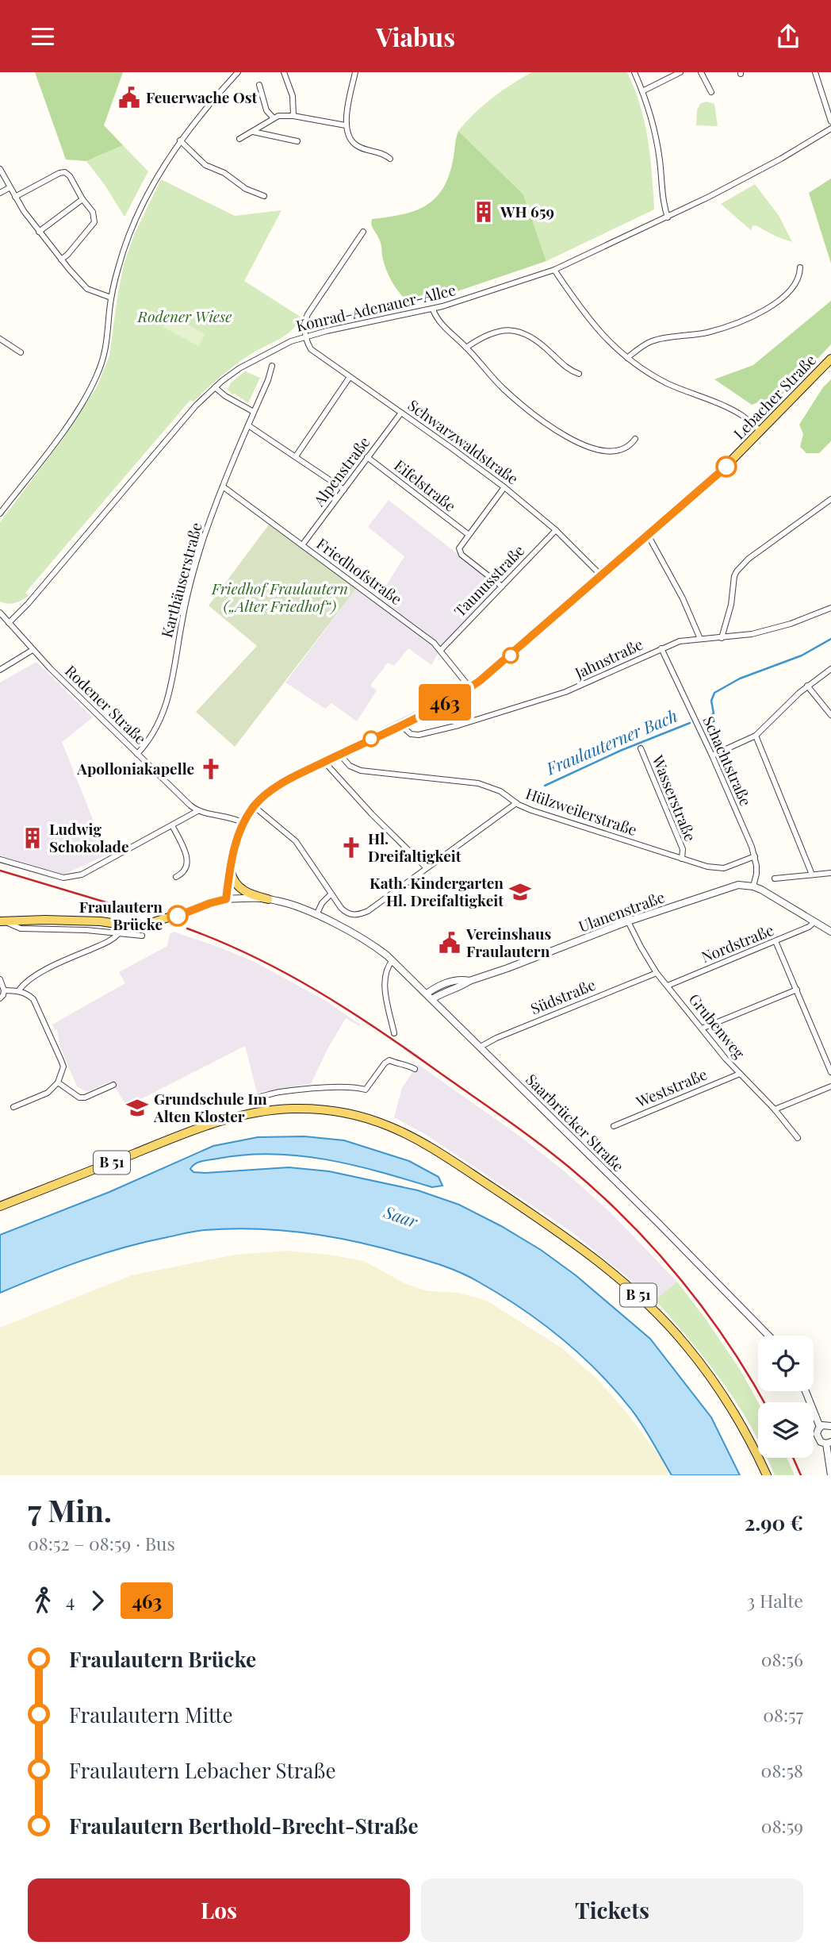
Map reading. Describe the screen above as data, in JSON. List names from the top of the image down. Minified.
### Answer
{"streets":{"main road":["Lebacher Straße","B 51"],"street":["Konrad-Adenauer-Allee","Schwarzwaldstraße","Alpenstraße","Eifelstraße","Friedhofstraße","Karthäuserstraße","Taunusstraße","Jahnstraße","Rodener Straße","Schachtstraße","Wasserstraße","Hülzweilerstraße","Ulanenstraße","Nordstraße","Südstraße","Grubenweg","Weststraße","Saarbrücker Straße"]},"crossings":[["Konrad-Adenauer-Allee","Schwarzwaldstraße"],["Konrad-Adenauer-Allee","Rodener Straße"],["Lebacher Straße","Schwarzwaldstraße"],["Lebacher Straße","Friedhofstraße"],["Lebacher Straße","Jahnstraße"],["Lebacher Straße","Hülzweilerstraße"],["Lebacher Straße","Saarbrücker Straße"],["Schwarzwaldstraße","Alpenstraße"],["Schwarzwaldstraße","Taunusstraße"],["Alpenstraße","Eifelstraße"],["Alpenstraße","Friedhofstraße"],["Friedhofstraße","Karthäuserstraße"],["Friedhofstraße","Taunusstraße"],["Karthäuserstraße","Rodener Straße"],["Jahnstraße","Schachtstraße"],["Schachtstraße","Hülzweilerstraße"],["Schachtstraße","Ulanenstraße"],["Wasserstraße","Hülzweilerstraße"],["Ulanenstraße","Grubenweg"],["Ulanenstraße","Saarbrücker Straße"],["Nordstraße","Grubenweg"],["Südstraße","Grubenweg"],["Südstraße","Saarbrücker Straße"],["Grubenweg","Weststraße"]],"water":["Fraulauterner Bach","Saar"],"parks":["Rodener Wiese","Friedhof Fraulautern („Alter Friedhof“)"],"places":{"public building":["Feuerwache Ost","Vereinshaus Fraulautern"],"building":["WH 659","Ludwig Schokolade"],"church":["Apolloniakapelle","Hl. Dreifaltigkeit"],"school or university":["Kath. Kindergarten Hl. Dreifaltigkeit","Grundschule Im Alten Kloster"],"other":["Fraulautern Brücke"]},"lines":["bus line 463"],"page":{"header":"Viabus","on_map":"463","heading":["7 Min.","08:52 – 08:59 · Bus","2.90 €"],"legs":["4","463","3 Halte"],"list":[{"name":"Fraulautern Brücke","value":"08:56"},{"name":"Fraulautern Mitte","value":"08:57"},{"name":"Fraulautern Lebacher Straße","value":"08:58"},{"name":"Fraulautern Berthold-Brecht-Straße","value":"08:59"}],"buttons":["Los","Tickets"]}}
